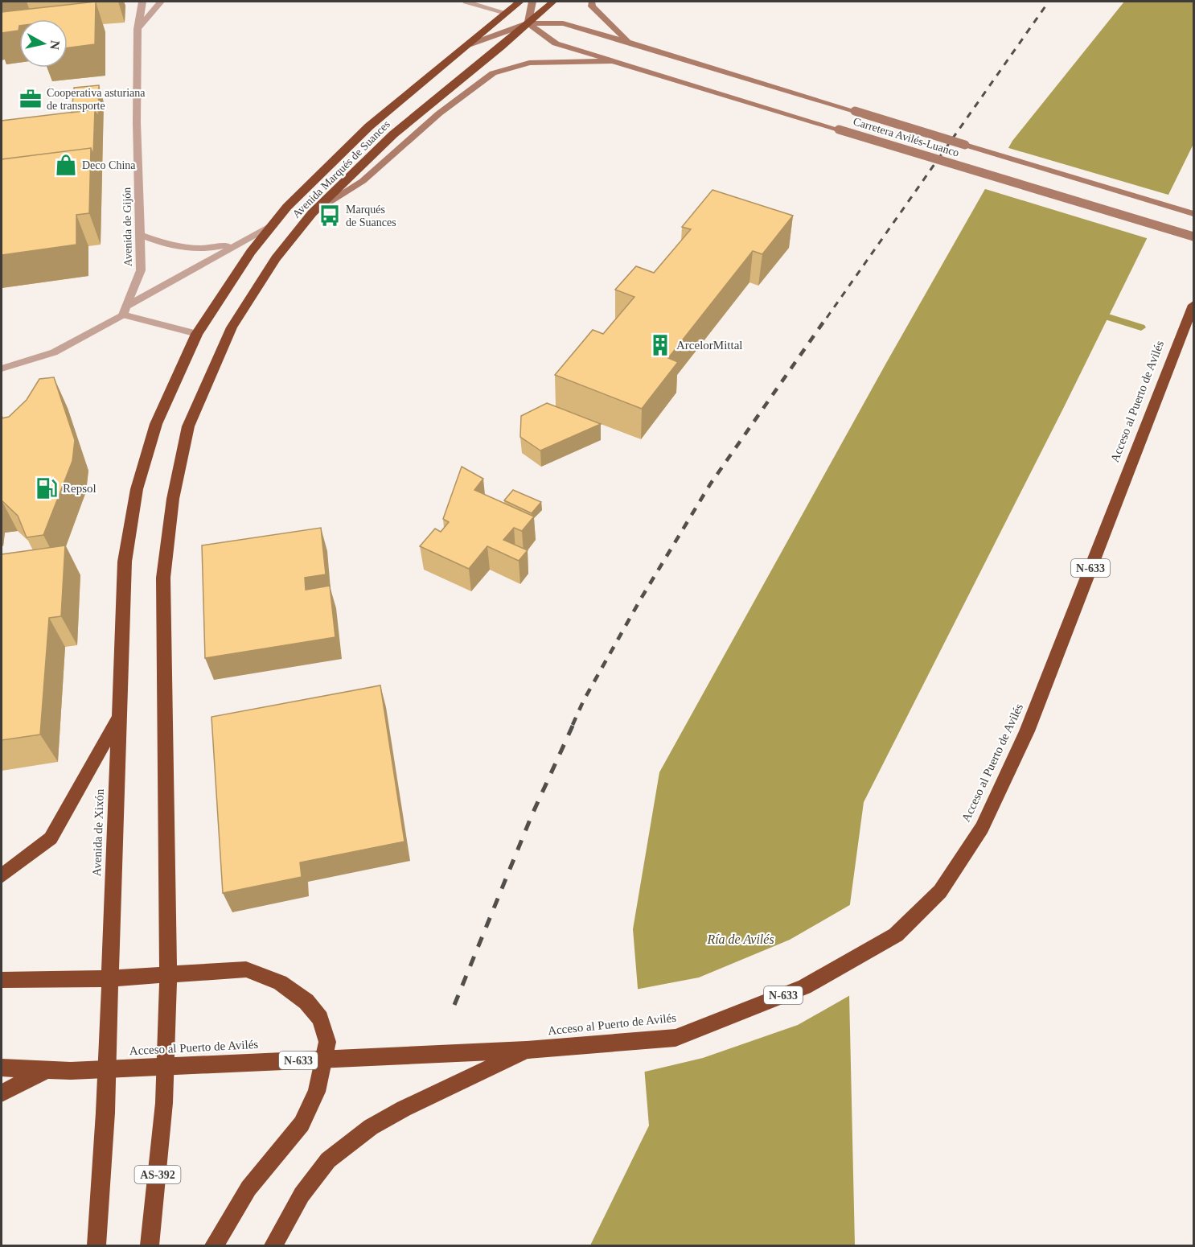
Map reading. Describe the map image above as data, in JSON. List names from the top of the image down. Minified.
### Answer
{"streets":{"highway":["Avenida Marqués de Suances","Acceso al Puerto de Avilés","N-633","Avenida de Xixón","AS-392"],"main road":["Carretera Avilés-Luanco"],"street":["Avenida de Gijón"]},"crossings":[["Carretera Avilés-Luanco","Avenida Marqués de Suances"],["Avenida Marqués de Suances","Avenida de Xixón"],["Avenida Marqués de Suances","AS-392"],["Acceso al Puerto de Avilés","N-633"]],"water":["Ría de Avilés"],"places":{"office":["Cooperativa asturiana de transporte"],"shop":["Deco China"],"bus stop":["Marqués de Suances"],"building":["ArcelorMittal"],"fuel station":["Repsol"]},"north":"right"}
